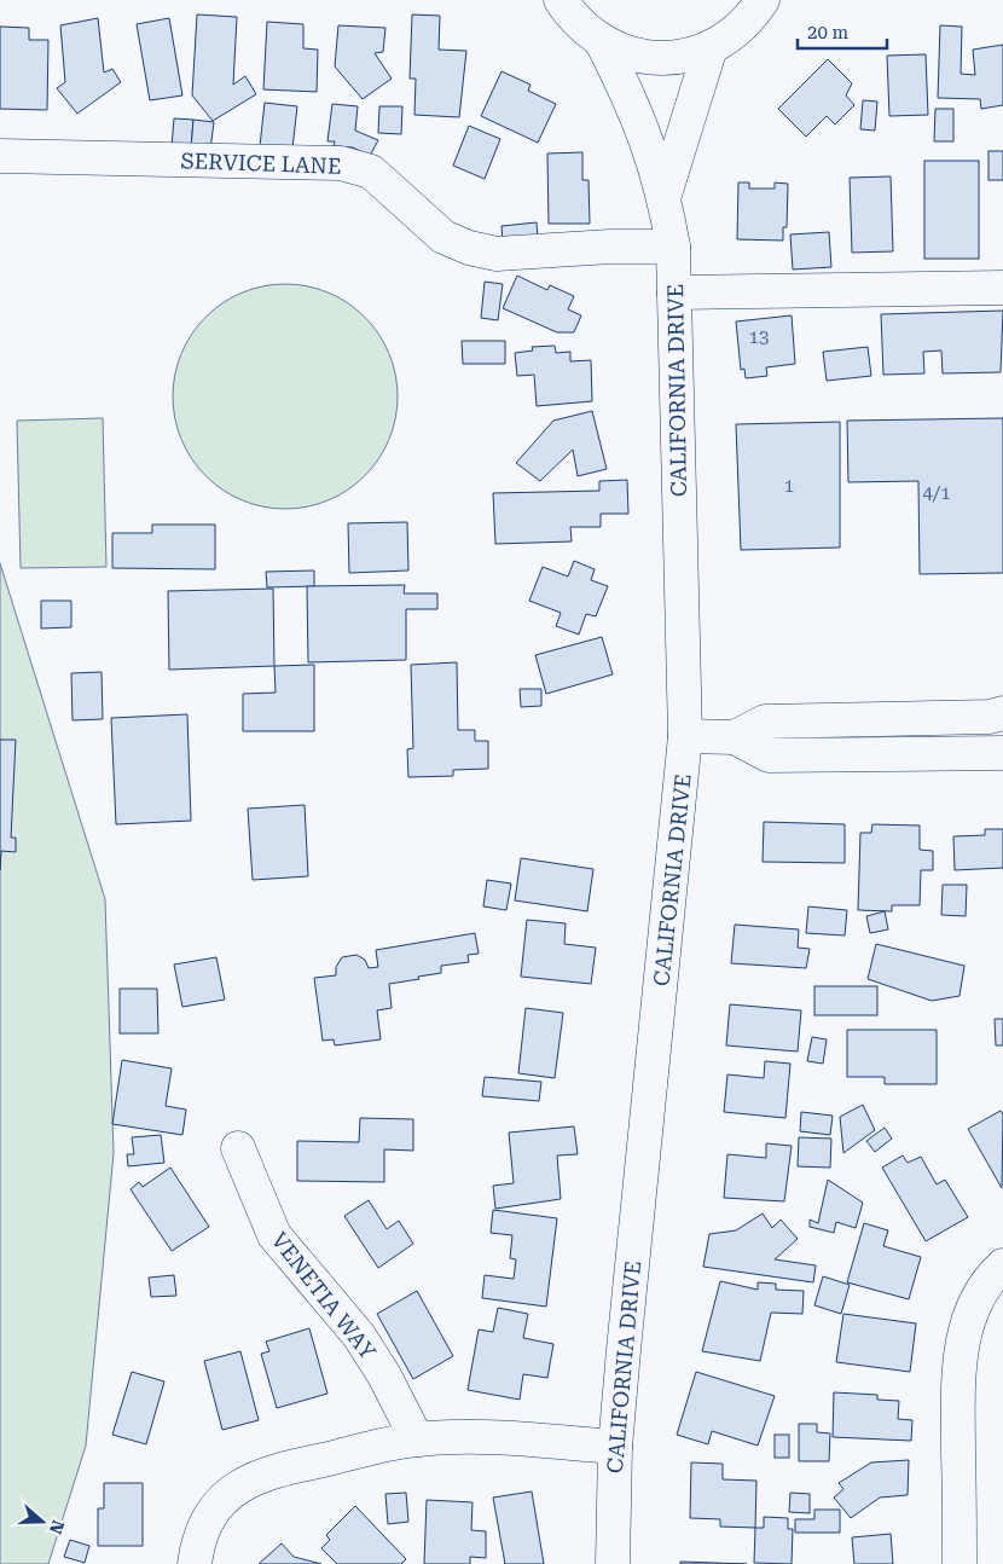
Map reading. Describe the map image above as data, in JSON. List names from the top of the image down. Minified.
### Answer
{"streets":{"street":["SERVICE LANE","CALIFORNIA DRIVE","VENETIA WAY"]},"crossings":[["SERVICE LANE","CALIFORNIA DRIVE"]],"house_numbers":["13","1","4/1"],"scale_bar":"20 m","north":"right"}
